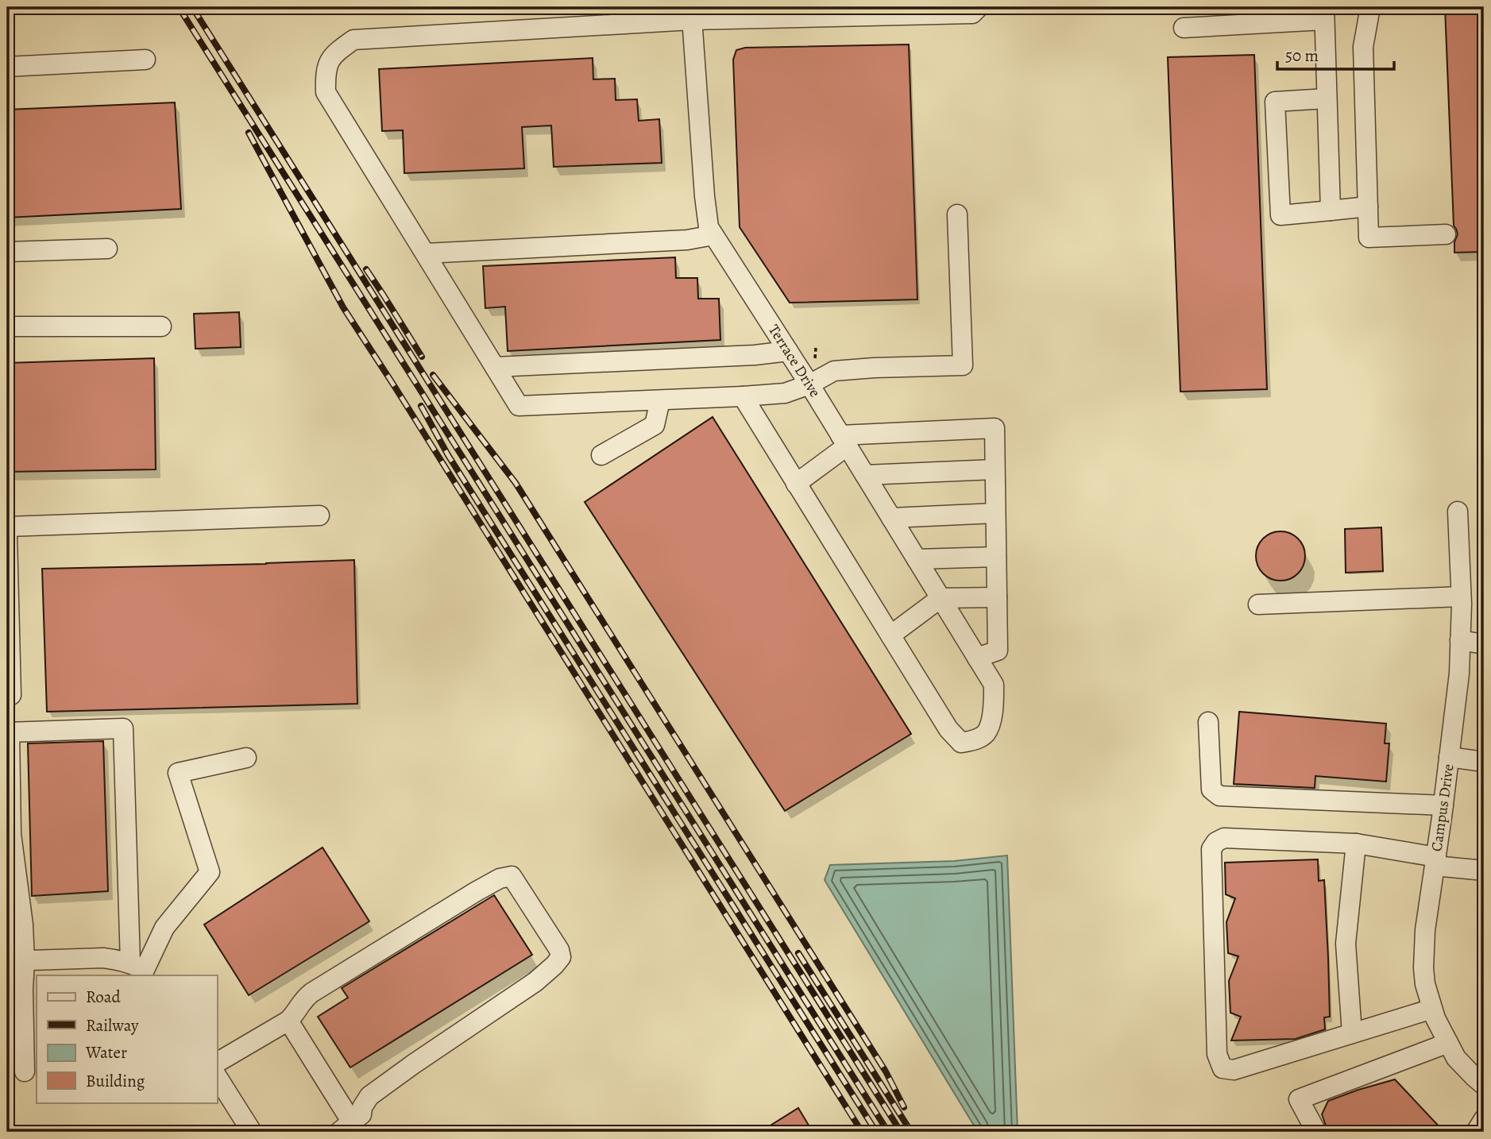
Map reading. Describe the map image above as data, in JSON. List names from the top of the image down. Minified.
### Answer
{"streets":{"street":["Terrace Drive","Campus Drive"]},"legend":["Road","Railway","Water","Building"],"scale_bar":"50 m"}
